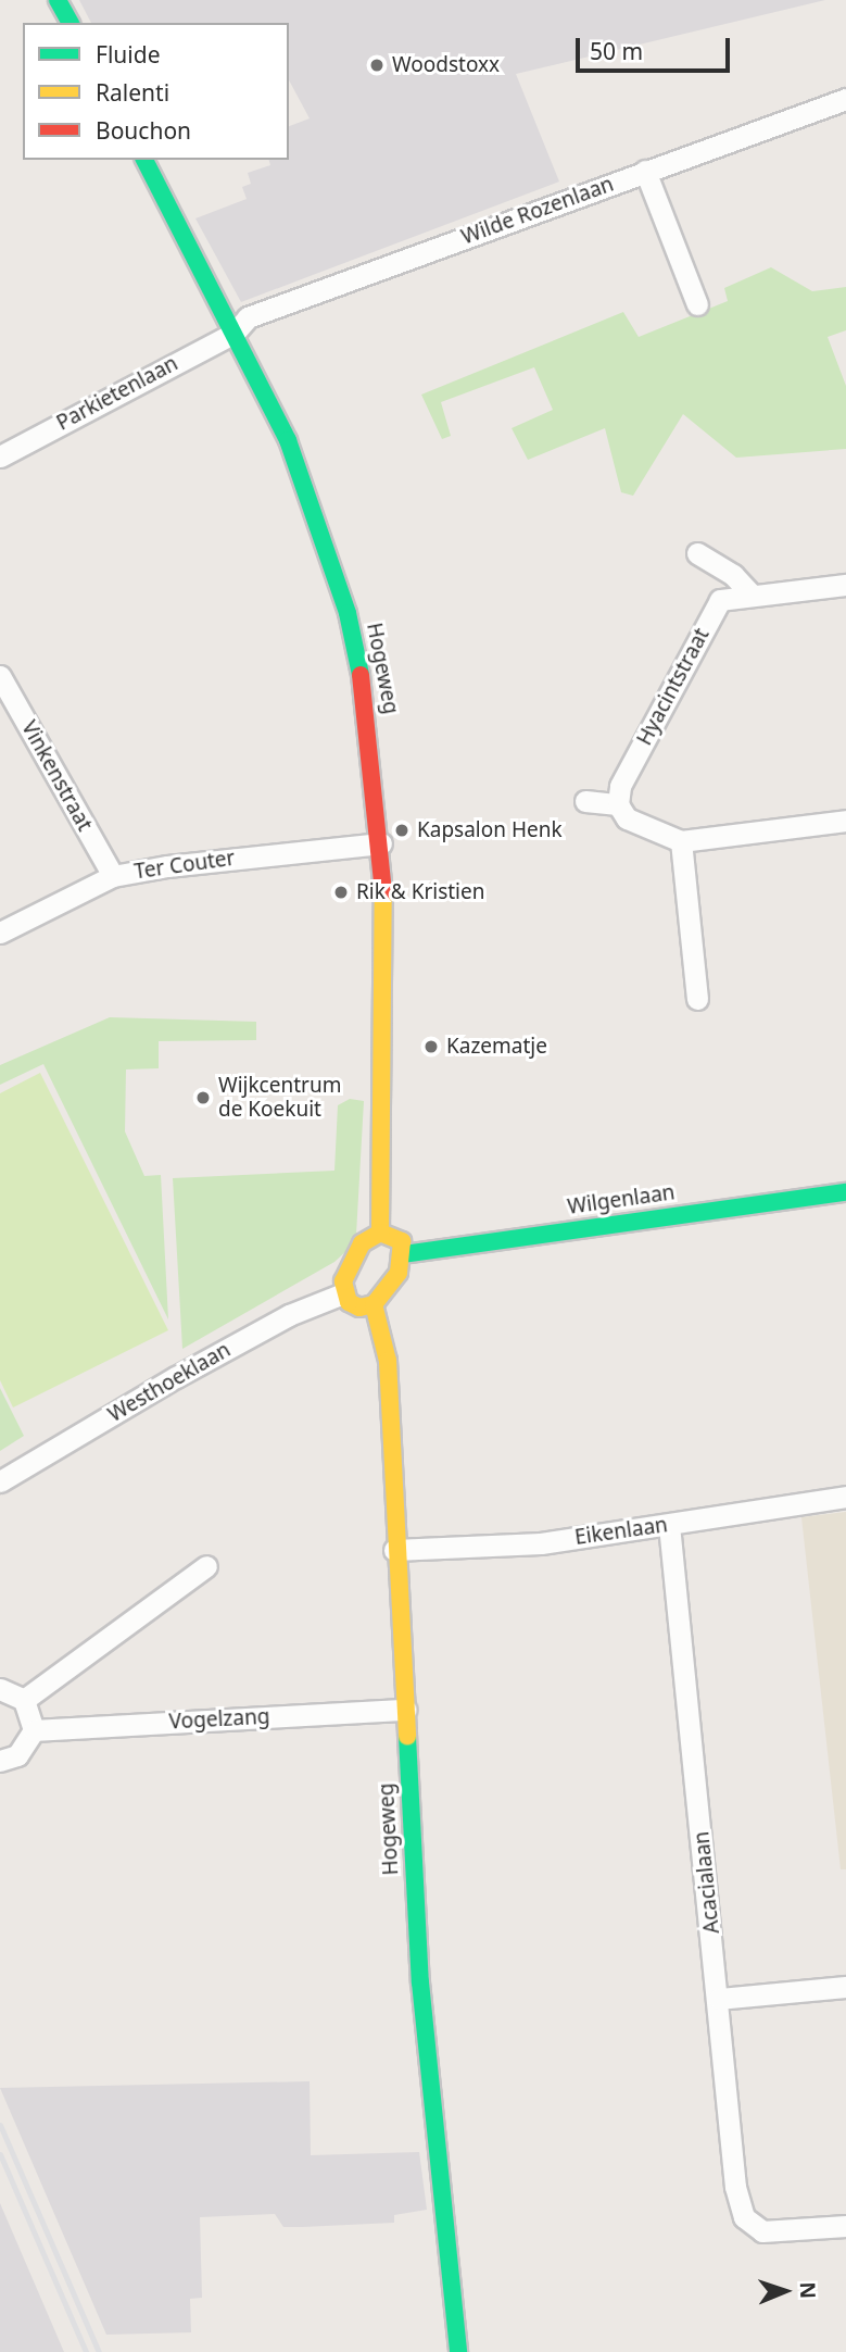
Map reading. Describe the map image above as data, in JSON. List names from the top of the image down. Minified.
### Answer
{"streets":{"street":["Wilde Rozenlaan","Parkietenlaan","Hogeweg","Hyacintstraat","Vinkenstraat","Ter Couter","Wilgenlaan","Westhoeklaan","Eikenlaan","Vogelzang","Acacialaan"]},"crossings":[["Wilde Rozenlaan","Parkietenlaan"],["Wilde Rozenlaan","Hogeweg"],["Parkietenlaan","Hogeweg"],["Hogeweg","Ter Couter"],["Hogeweg","Eikenlaan"],["Hogeweg","Vogelzang"],["Vinkenstraat","Ter Couter"],["Eikenlaan","Acacialaan"]],"places":["Woodstoxx","Kapsalon Henk","Rik & Kristien","Kazematje","Wijkcentrum de Koekuit"],"legend":["Fluide","Ralenti","Bouchon"],"scale_bar":"50 m","north":"right"}
